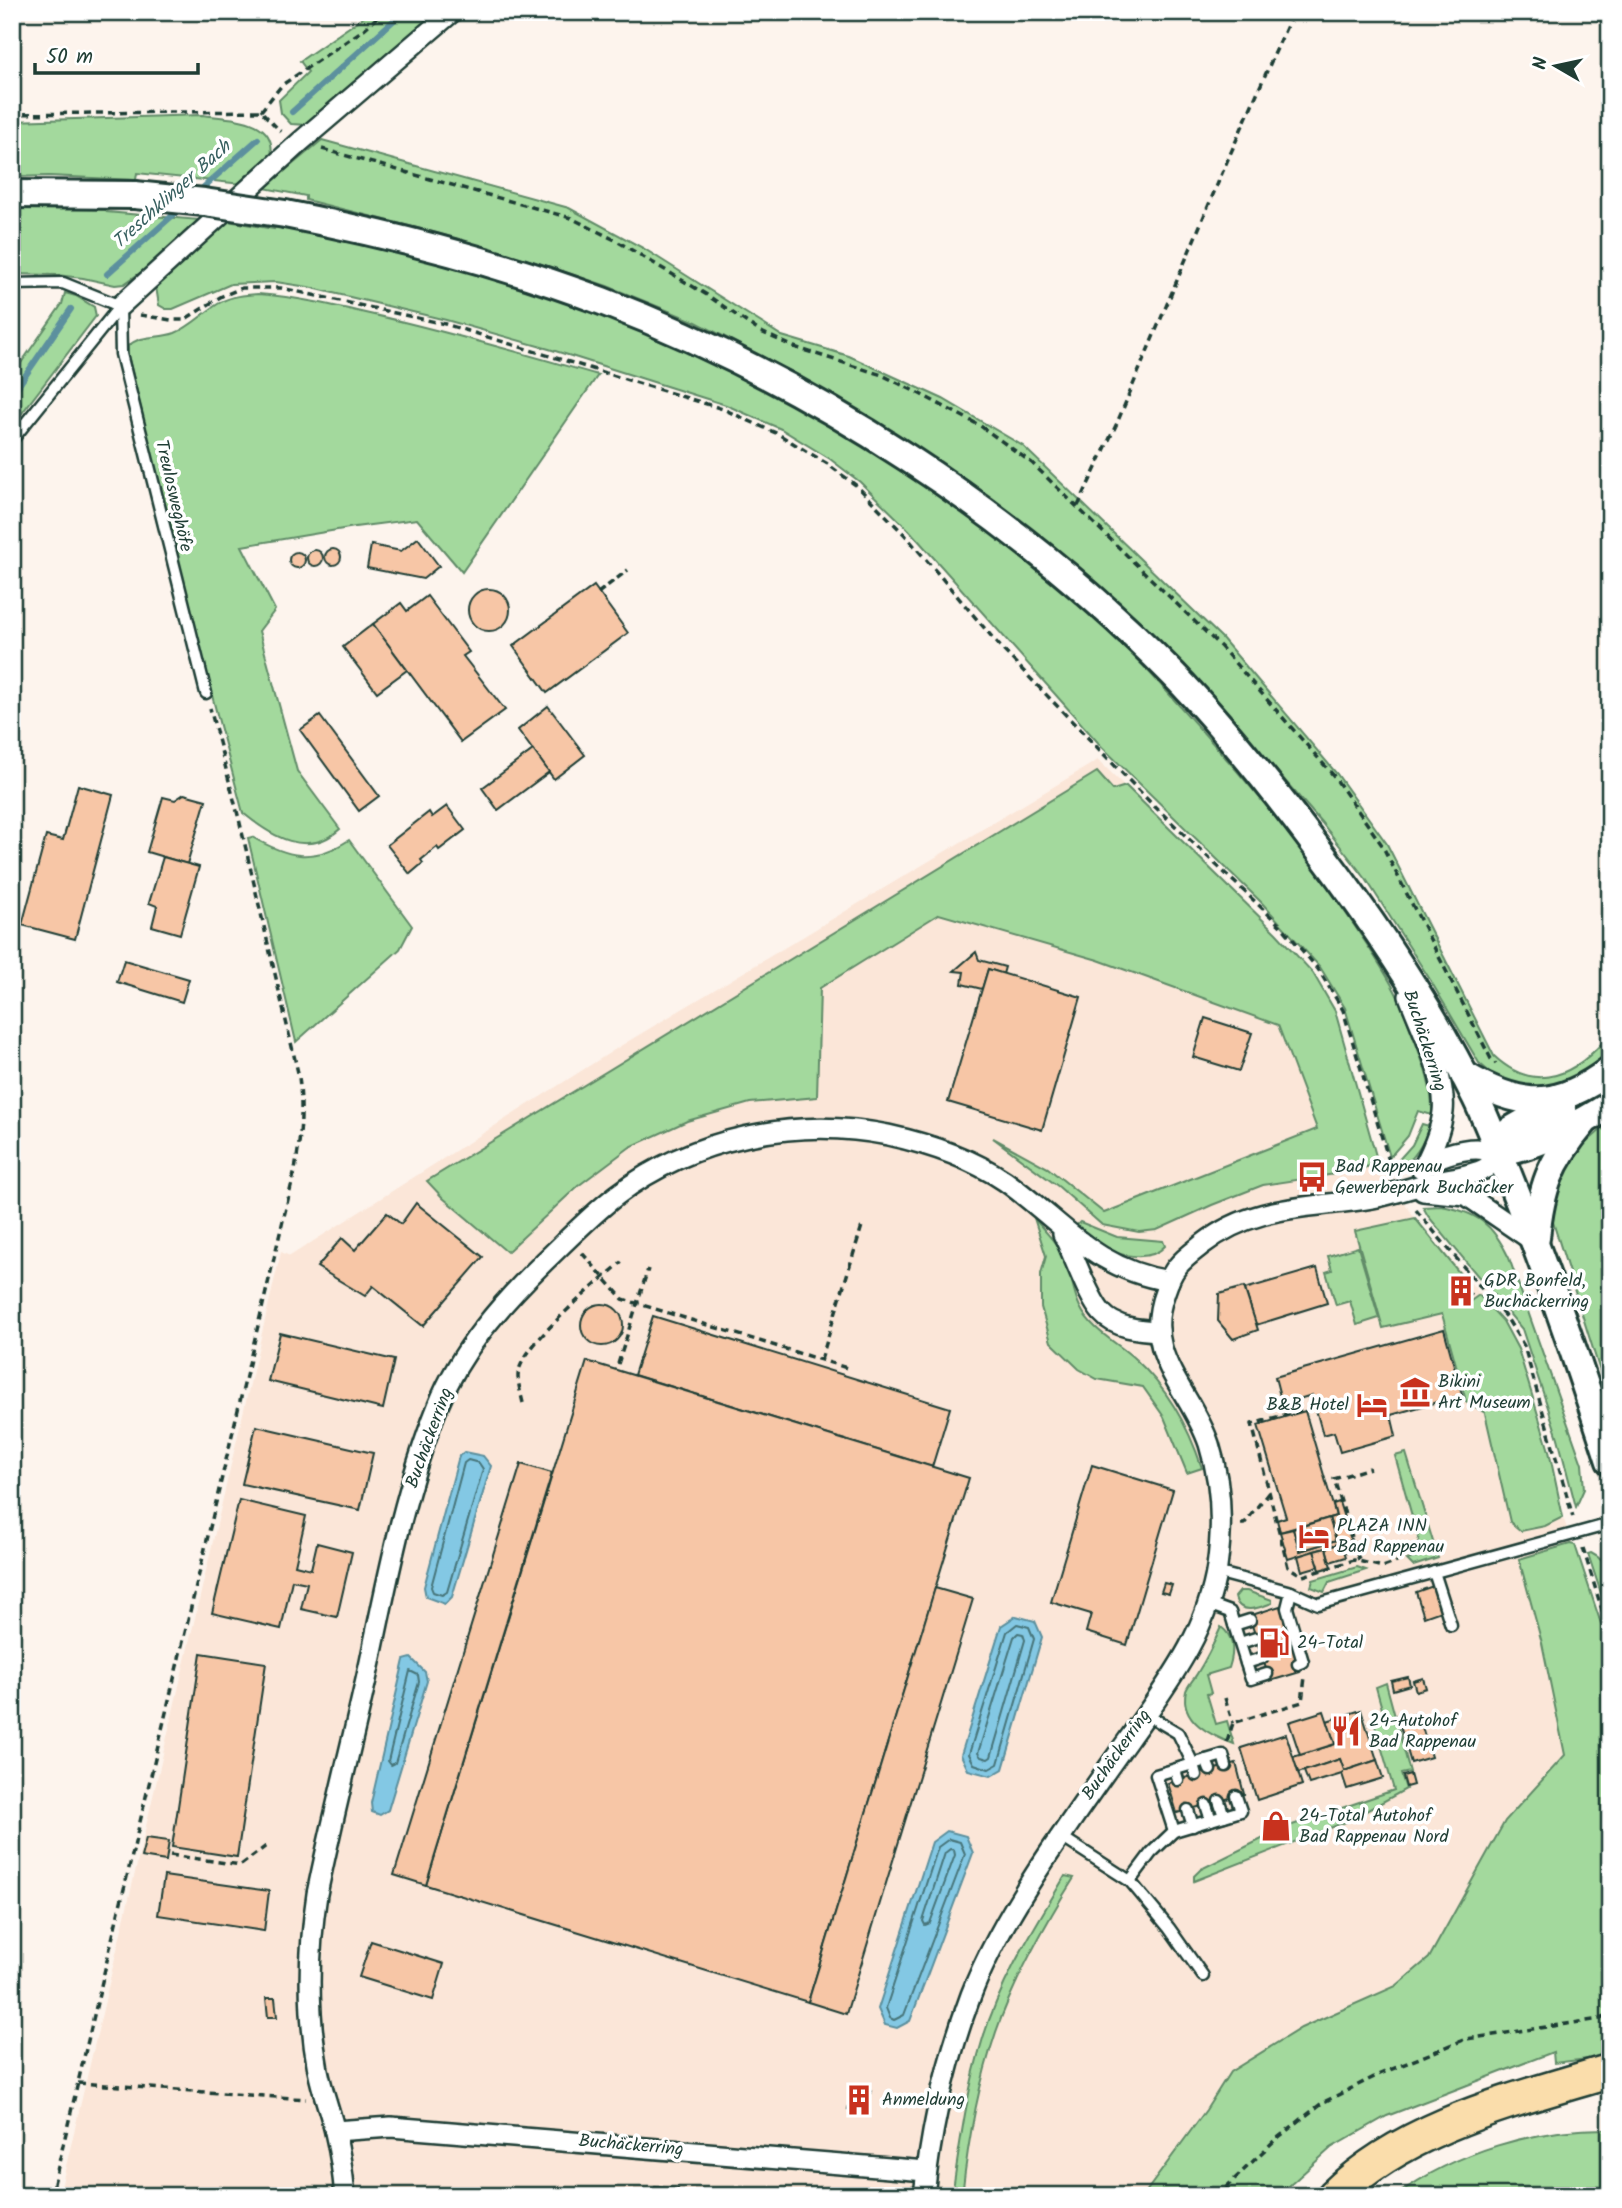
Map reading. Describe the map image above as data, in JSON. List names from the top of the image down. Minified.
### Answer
{"streets":{"street":["Buchäckerring"],"lane":["Treulosweghöfe"]},"water":["Treschklinger Bach"],"places":{"bus stop":["Bad Rappenau Gewerbepark Buchäcker"],"building":["GDR Bonfeld, Buchäckerring","Anmeldung"],"museum":["Bikini Art Museum"],"hotel":["B&B Hotel","PLAZA INN Bad Rappenau"],"fuel station":["24-Total"],"restaurant":["24-Autohof Bad Rappenau"],"shop":["24-Total Autohof Bad Rappenau Nord"]},"scale_bar":"50 m","north":"left"}
